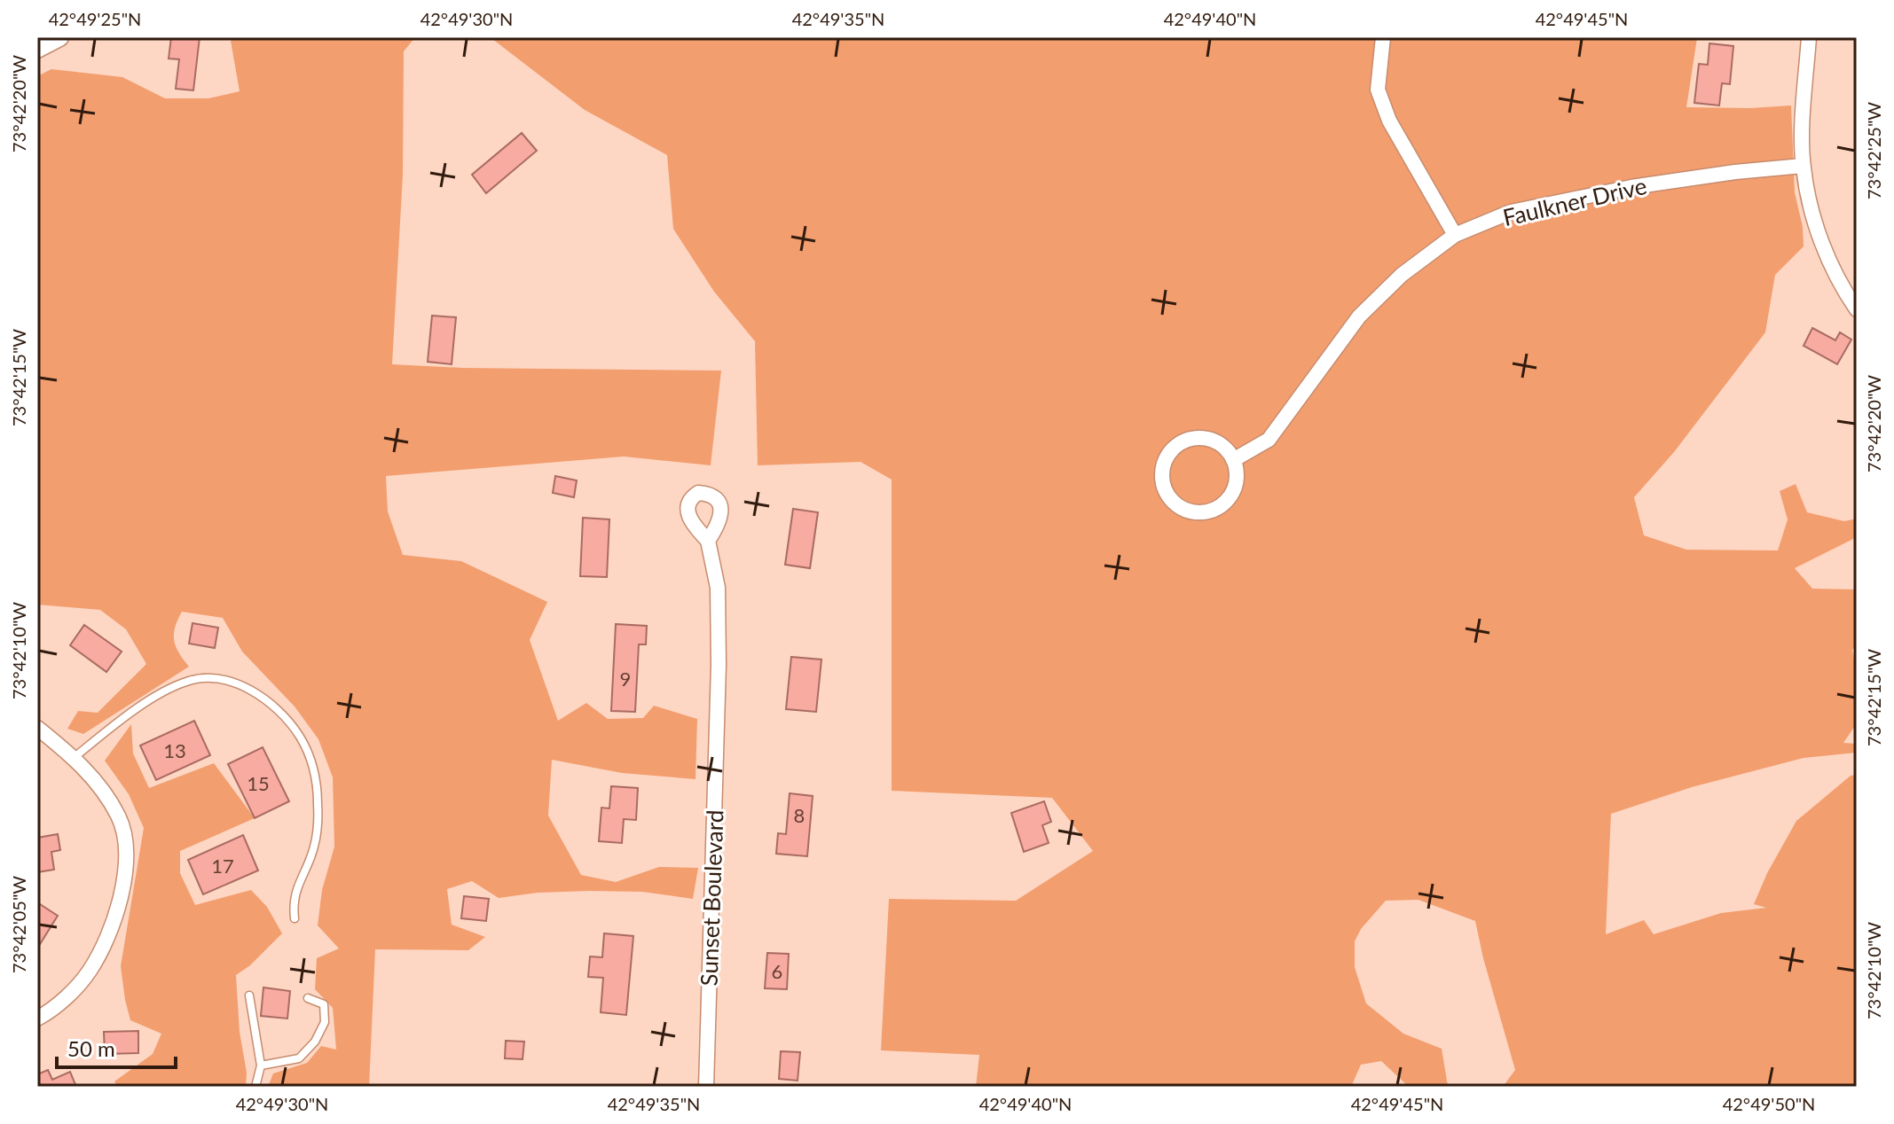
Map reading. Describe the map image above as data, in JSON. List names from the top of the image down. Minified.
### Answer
{"streets":{"street":["Faulkner Drive","Sunset Boulevard"]},"house_numbers":["9","13","15","8","17","6"],"scale_bar":"50 m","coordinates":["42°49'25\"N","42°49'30\"N","42°49'35\"N","42°49'40\"N","42°49'45\"N","73°42'20\"W","73°42'25\"W","73°42'15\"W","73°42'10\"W","73°42'05\"W","42°49'50\"N"]}
